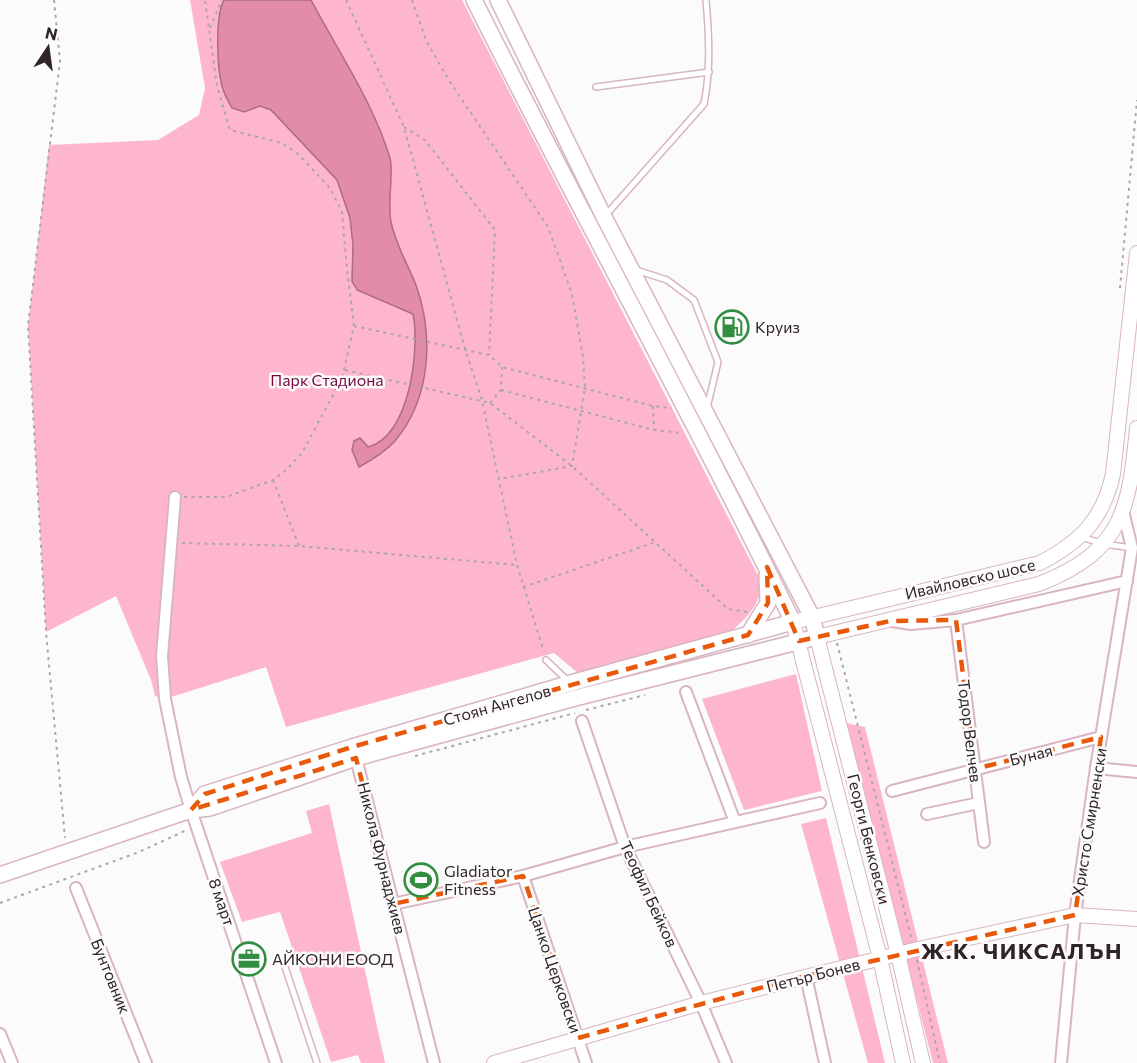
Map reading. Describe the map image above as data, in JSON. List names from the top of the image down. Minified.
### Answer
{"streets":{"main road":["Стоян Ангелов","Георги Бенковски"],"street":["Ивайловско шосе","Тодор Велчев","Буная","Христо Смирненски","Никола Фурнаджиев","Теофил Бейков","8 март","Цанко Церковски","Петър Бонев","Бунтовник"]},"crossings":[["Ивайловско шосе","Стоян Ангелов"],["Ивайловско шосе","Георги Бенковски"],["Стоян Ангелов","Георги Бенковски"],["Стоян Ангелов","Никола Фурнаджиев"],["Стоян Ангелов","8 март"],["Тодор Велчев","Буная"],["Буная","Христо Смирненски"],["Христо Смирненски","Петър Бонев"],["Георги Бенковски","Петър Бонев"],["Теофил Бейков","Петър Бонев"],["Цанко Церковски","Петър Бонев"]],"districts":["Ж.К. ЧИКСАЛЪН"],"parks":["Парк Стадиона"],"places":{"fuel station":["Круиз"],"sports":["Gladiator Fitness"],"office":["АЙКОНИ ЕООД"]},"north":"top"}
